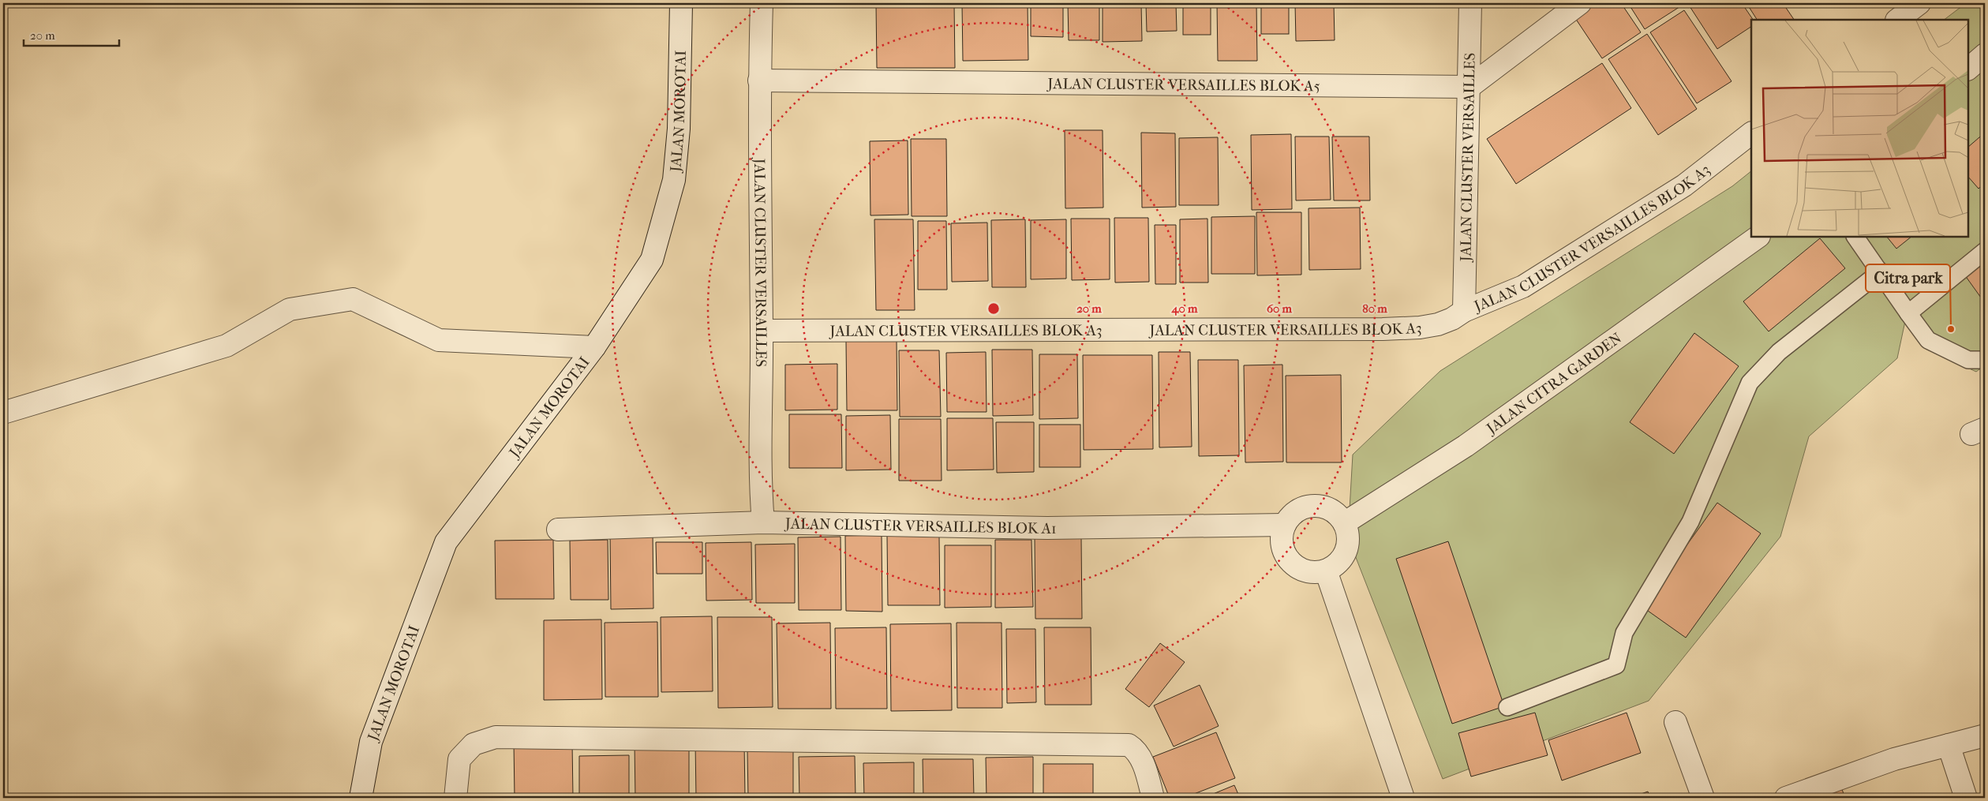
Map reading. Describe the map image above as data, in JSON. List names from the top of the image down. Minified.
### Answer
{"streets":{"street":["JALAN CLUSTER VERSAILLES BLOK A5","JALAN MOROTAI","JALAN CLUSTER VERSAILLES","JALAN CLUSTER VERSAILLES BLOK A3","JALAN CITRA GARDEN","JALAN CLUSTER VERSAILLES BLOK A1"]},"crossings":[["JALAN CLUSTER VERSAILLES BLOK A5","JALAN CLUSTER VERSAILLES"],["JALAN CLUSTER VERSAILLES","JALAN CLUSTER VERSAILLES BLOK A3"],["JALAN CLUSTER VERSAILLES","JALAN CLUSTER VERSAILLES BLOK A1"],["JALAN CITRA GARDEN","JALAN CLUSTER VERSAILLES BLOK A1"]],"places":["Citra park"],"scale_bar":"20 m","rings":["20 m","40 m","60 m","80 m"]}
